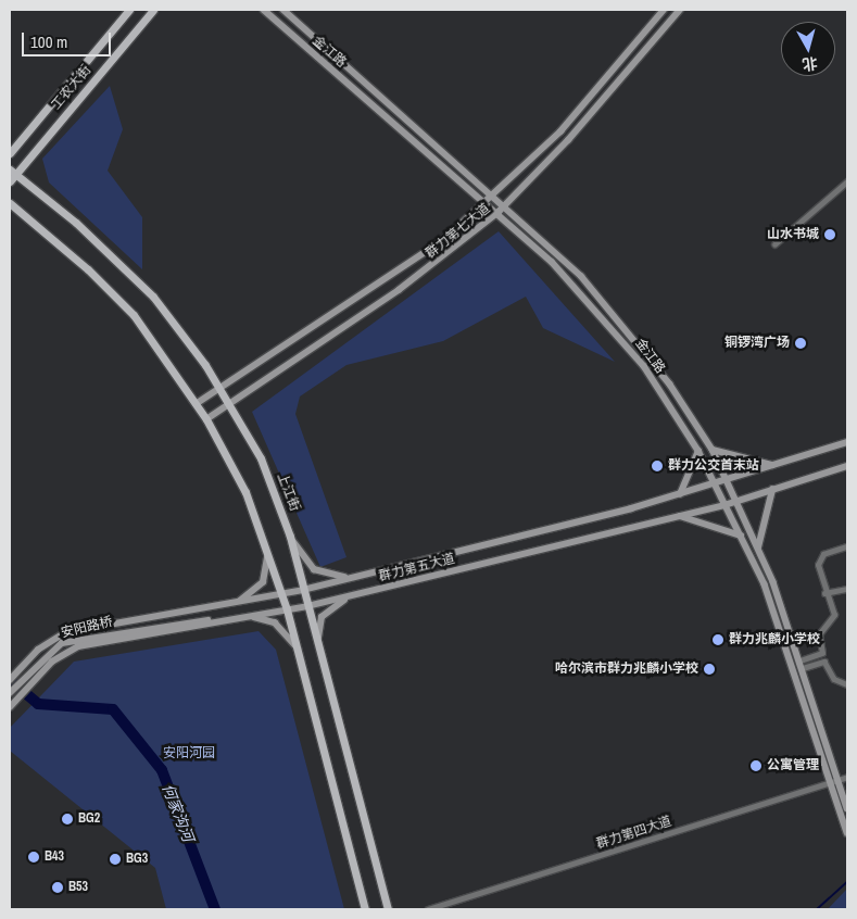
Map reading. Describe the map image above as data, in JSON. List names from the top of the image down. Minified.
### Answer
{"streets":{"main road":["金江路","工农大街","群力第七大道","上江街","群力第五大道","安阳路桥"],"street":["群力第四大道"]},"crossings":[["金江路","群力第七大道"],["金江路","群力第五大道"],["金江路","群力第四大道"],["工农大街","上江街"],["群力第七大道","上江街"],["上江街","群力第五大道"],["群力第五大道","安阳路桥"]],"water":["何家沟河"],"parks":["安阳河园"],"places":["山水书城","铜锣湾广场","群力公交首末站","群力兆麟小学校","哈尔滨市群力兆麟小学校","公寓管理","BG2","B43","BG3","B53"],"scale_bar":"100 m","north":"bottom"}
